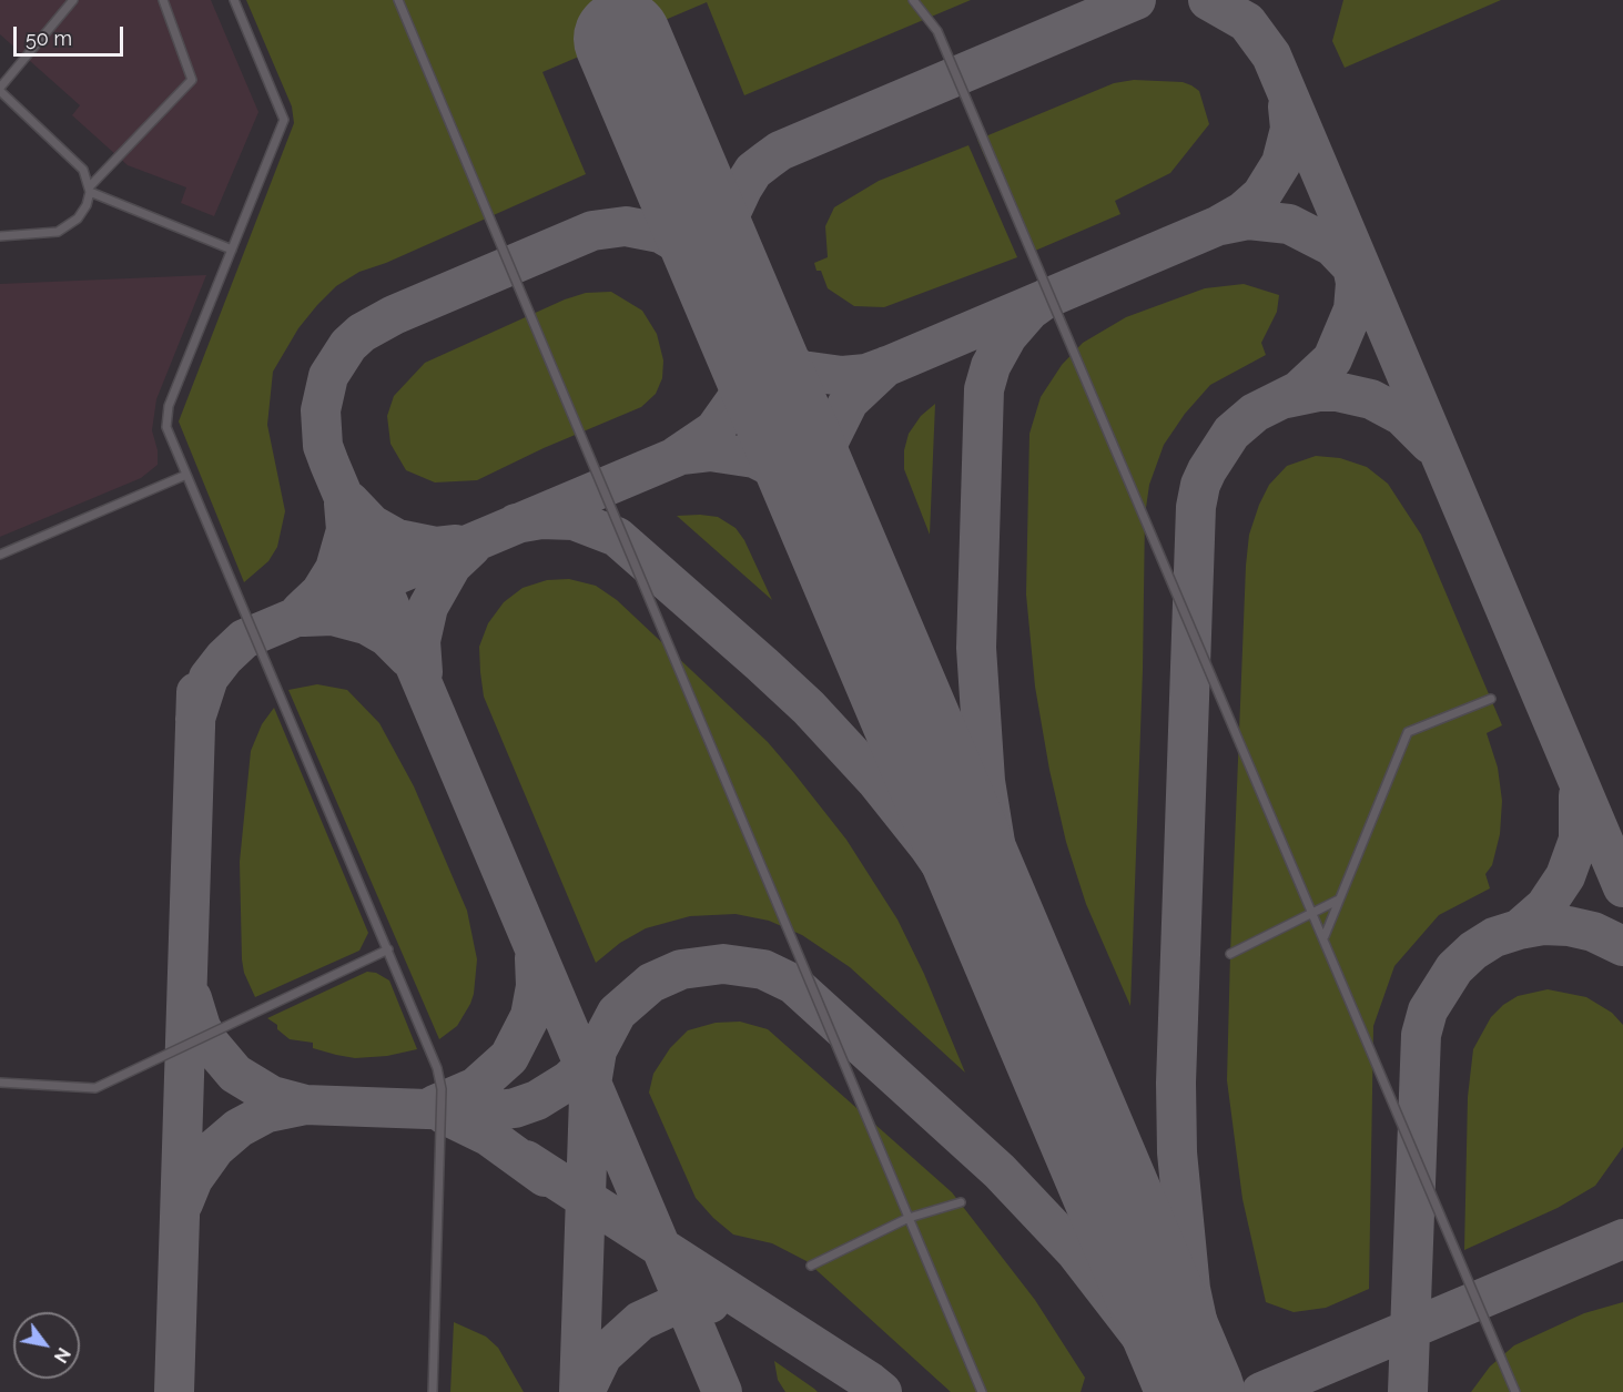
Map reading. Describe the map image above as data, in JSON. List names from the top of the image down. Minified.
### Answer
{"scale_bar":"50 m","north":"bottom right"}
